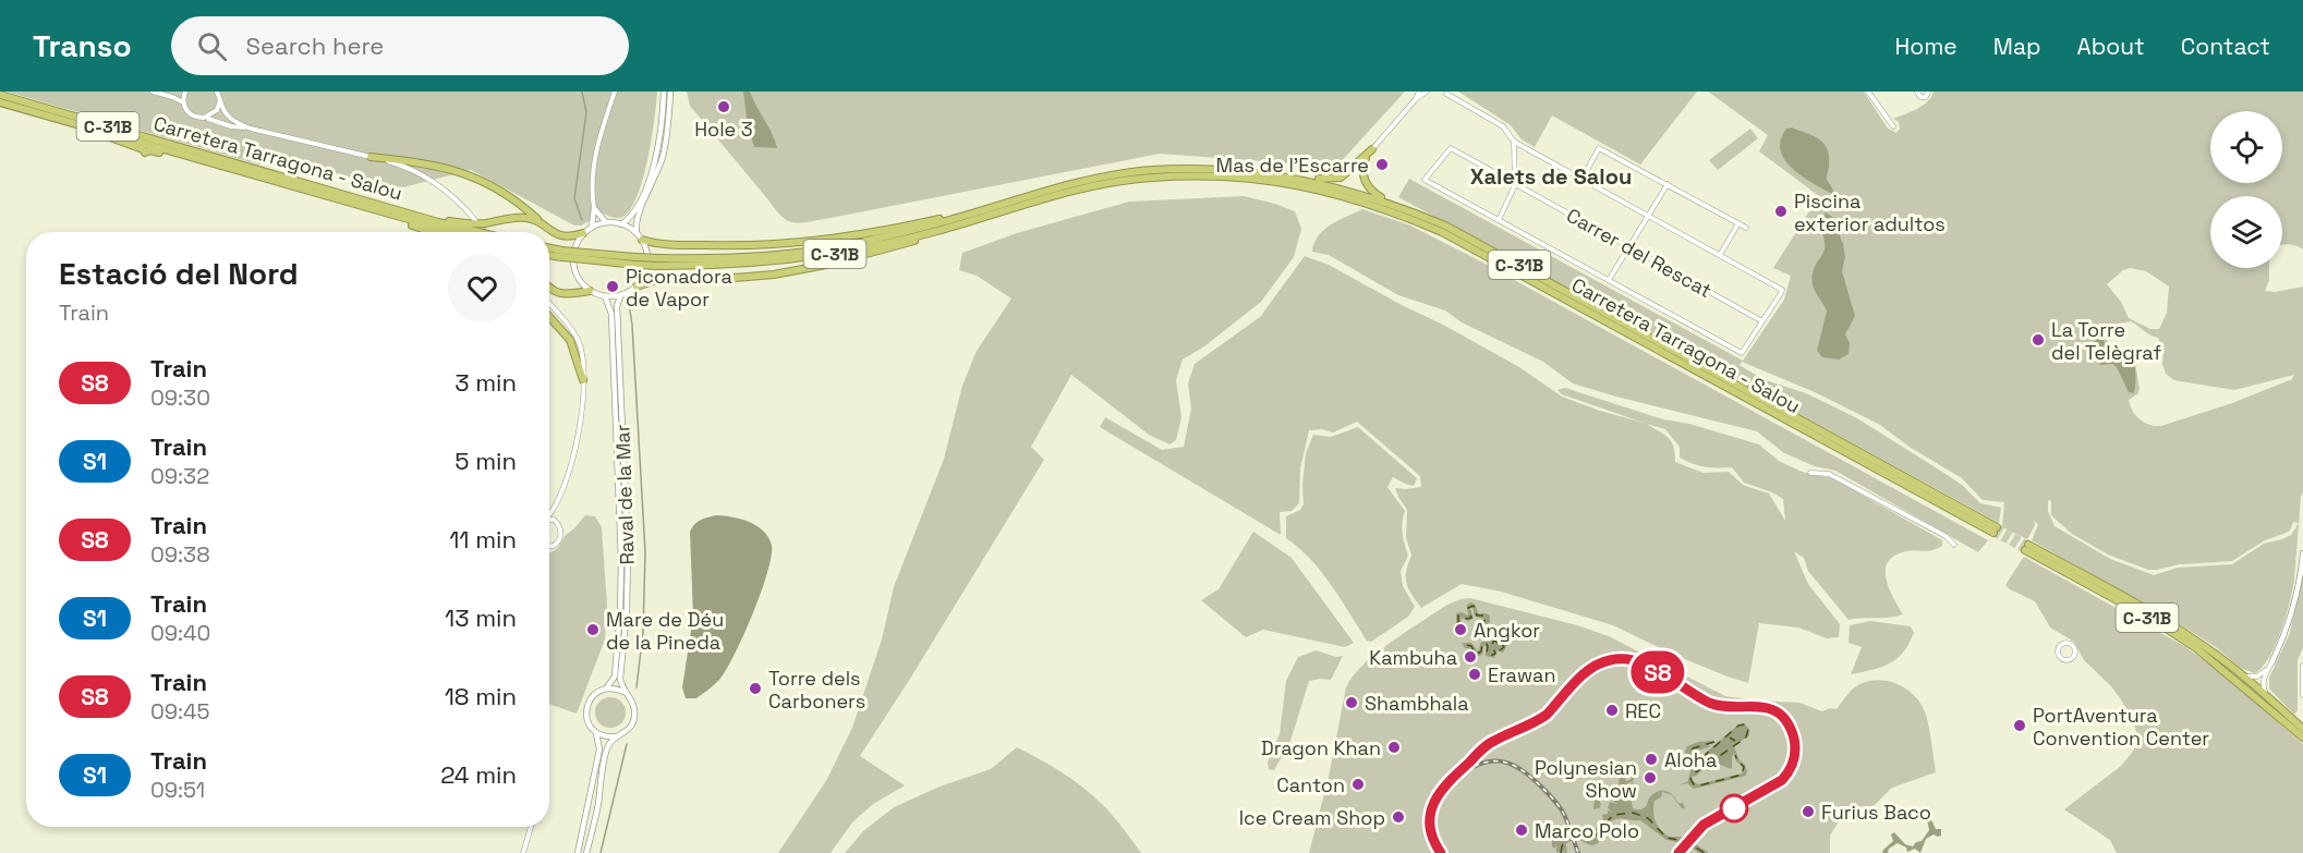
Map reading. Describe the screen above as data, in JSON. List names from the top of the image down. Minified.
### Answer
{"streets":{"highway":["C-31B","Carretera Tarragona - Salou"],"street":["Carrer del Rescat","Raval de la Mar"]},"crossings":[["C-31B","Carretera Tarragona - Salou"]],"districts":["Xalets de Salou"],"places":["Hole 3","Mas de l'Escarre","Piscina exterior adultos","Piconadora de Vapor","La Torre del Telègraf","Mare de Déu de la Pineda","Angkor","Kambuha","Erawan","Torre dels Carboners","Shambhala","REC","PortAventura Convention Center","Dragon Khan","Aloha","Polynesian Show","Canton","Furius Baco","Ice Cream Shop","Marco Polo"],"page":{"header":"Transo","search":"Search here","nav":["Home","Map","About","Contact"],"on_map":"S8","heading":["Estació del Nord","Train"],"list":[{"mark":"S8","name":"Train","note":"09:30","value":"3 min"},{"mark":"S1","name":"Train","note":"09:32","value":"5 min"},{"mark":"S8","name":"Train","note":"09:38","value":"11 min"},{"mark":"S1","name":"Train","note":"09:40","value":"13 min"},{"mark":"S8","name":"Train","note":"09:45","value":"18 min"},{"mark":"S1","name":"Train","note":"09:51","value":"24 min"}]}}
